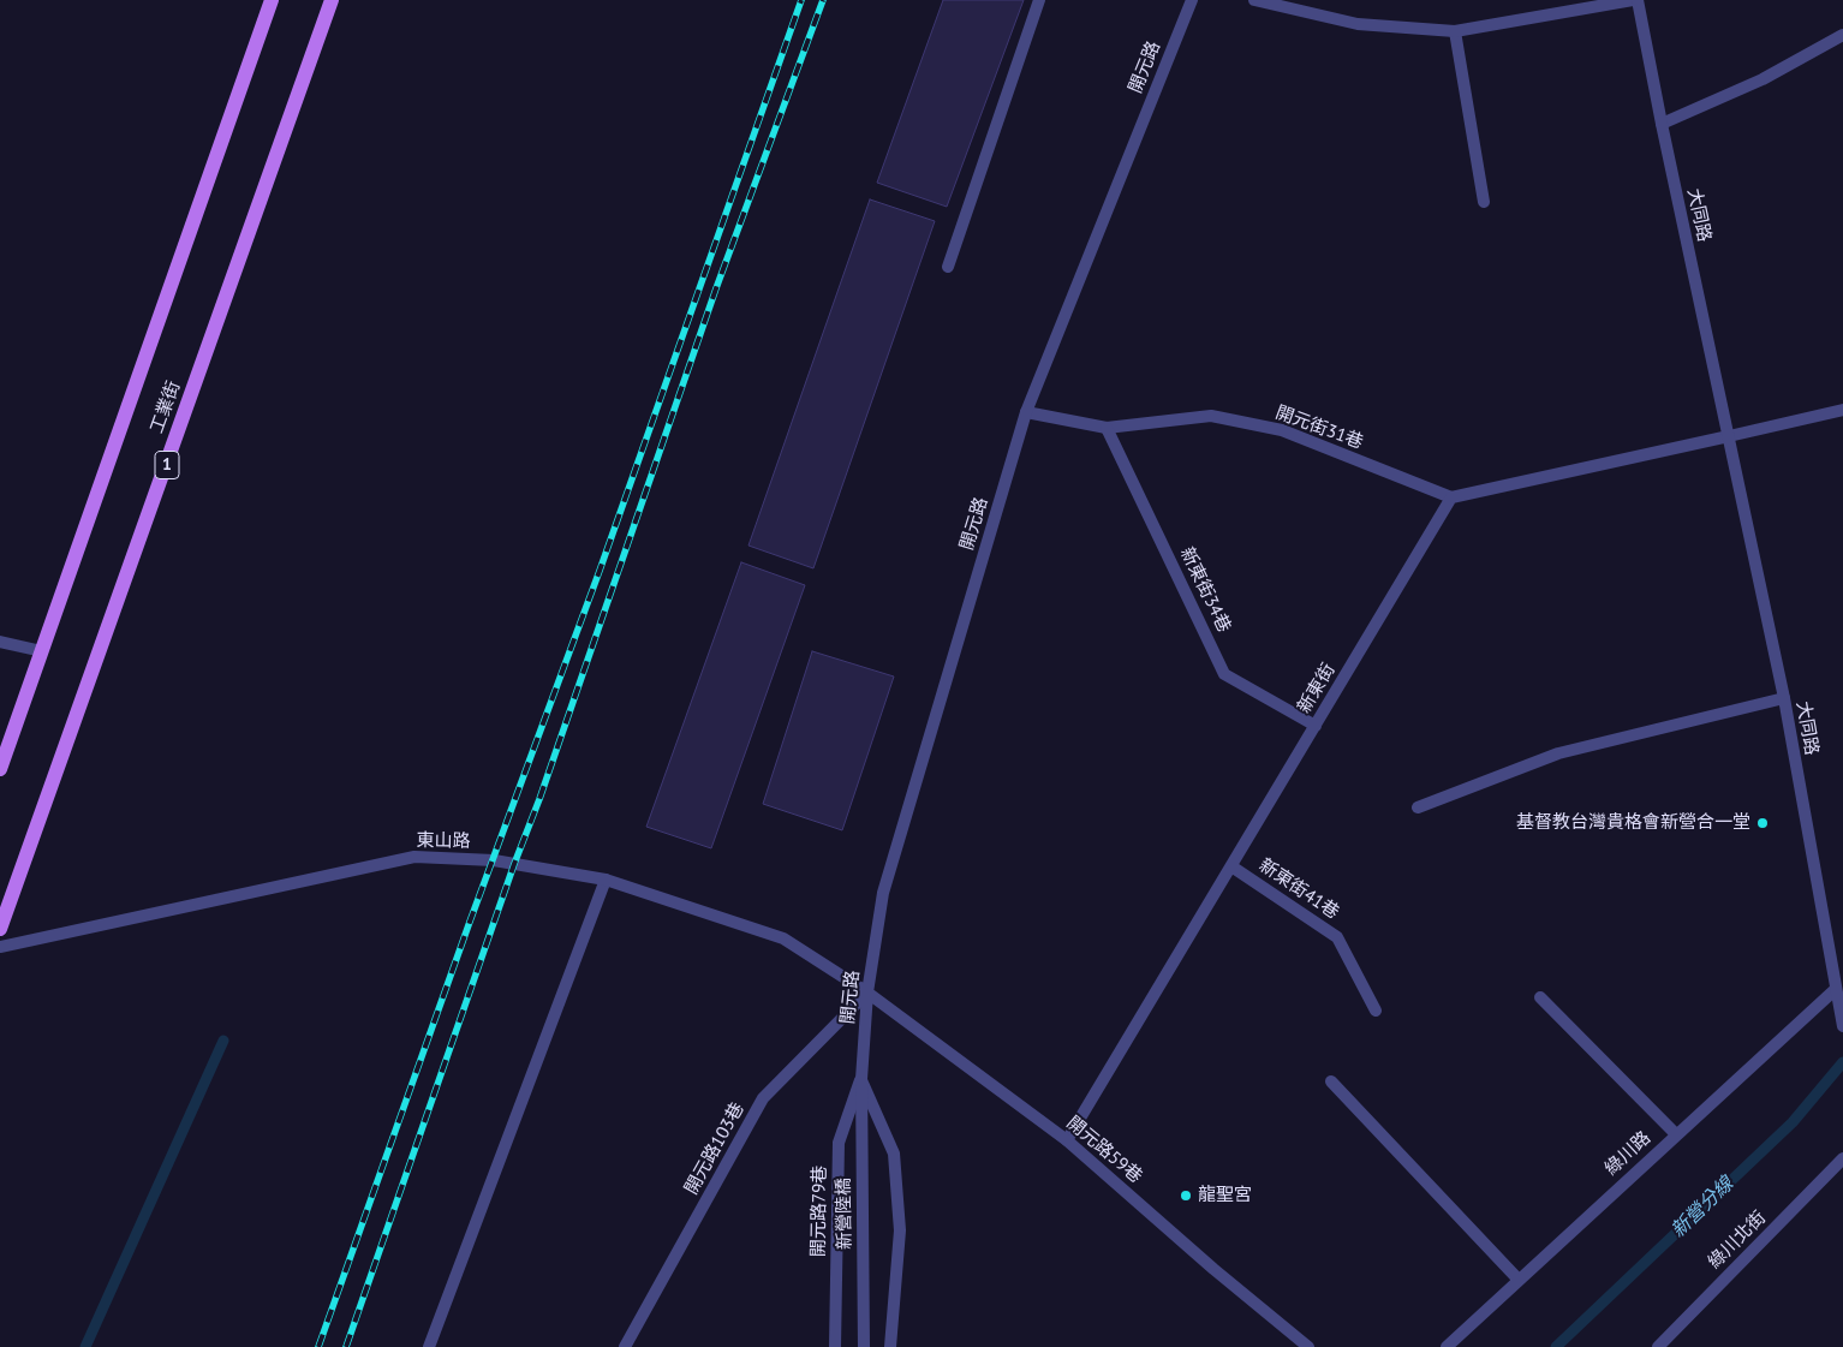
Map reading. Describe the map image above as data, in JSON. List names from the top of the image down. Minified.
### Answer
{"streets":{"main road":["工業街","1"],"street":["開元路","大同路","開元街31巷","新東街34巷","新東街","東山路","新東街41巷","開元路103巷","開元路59巷","綠川路","開元路79巷","新營陸橋","綠川北街"]},"crossings":[["開元路","開元街31巷"],["開元路","東山路"],["開元路","開元路103巷"],["開元路","開元路59巷"],["開元路","開元路79巷"],["開元路","新營陸橋"],["大同路","綠川路"],["開元街31巷","新東街34巷"],["開元街31巷","新東街"],["新東街34巷","新東街"],["新東街","新東街41巷"],["新東街","開元路59巷"],["東山路","開元路103巷"],["東山路","開元路59巷"],["開元路103巷","開元路59巷"],["開元路79巷","新營陸橋"]],"water":["新營分線"],"places":["基督教台灣貴格會新營合一堂","龍聖宮"]}
